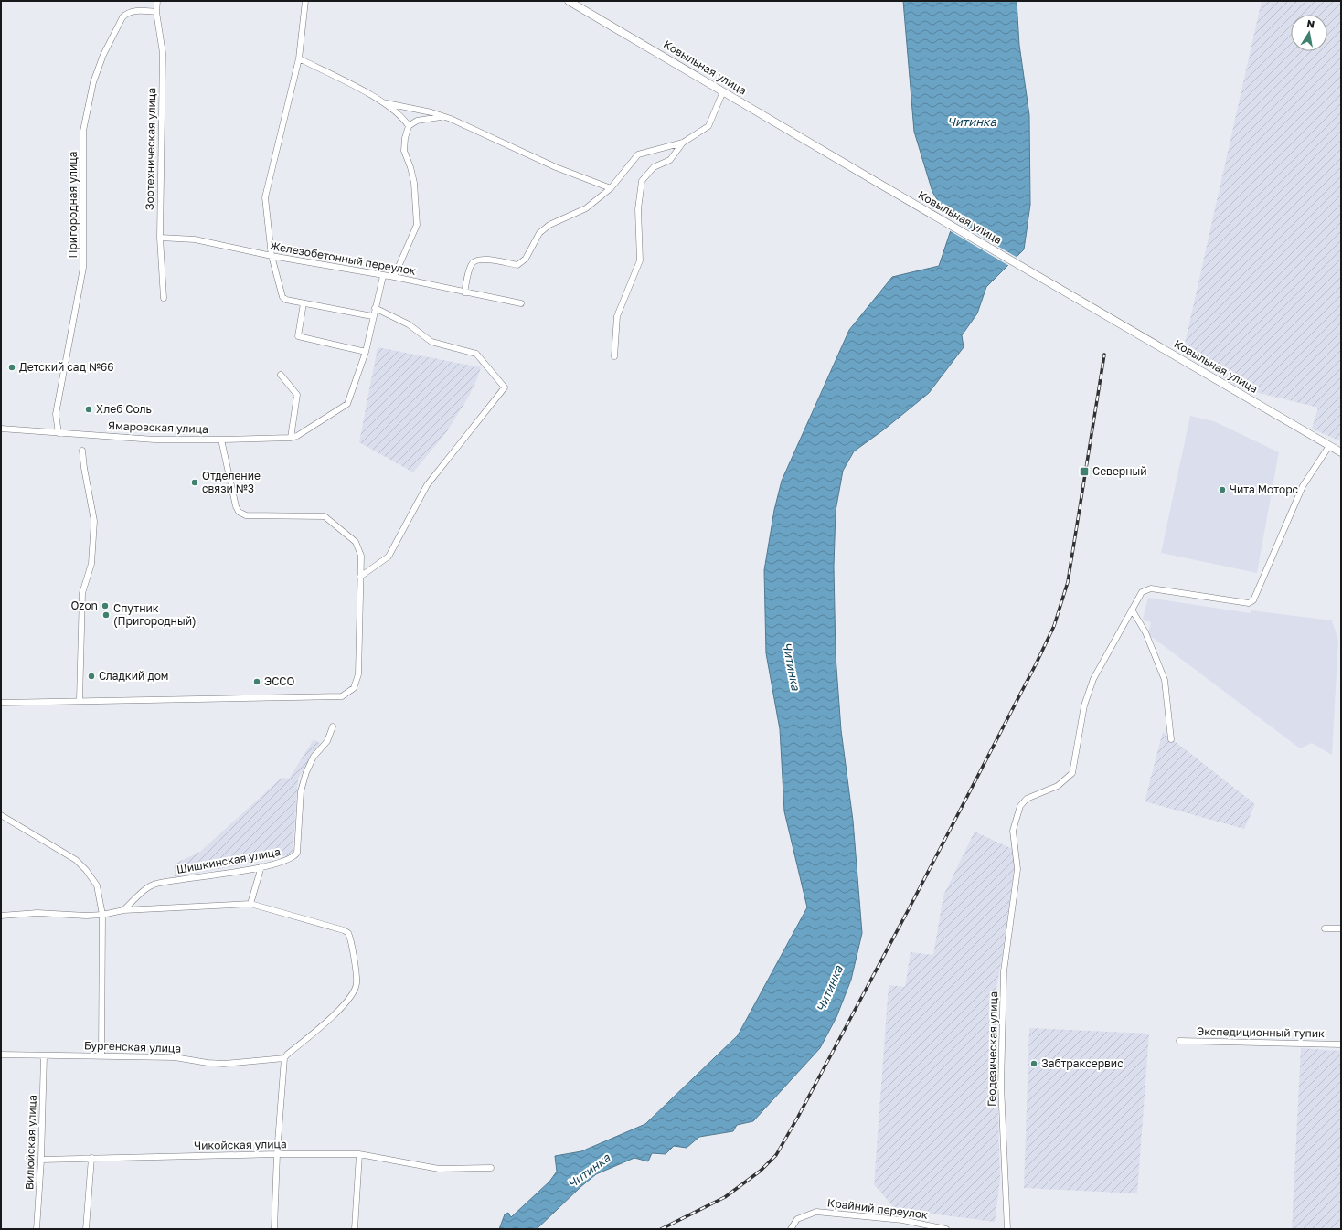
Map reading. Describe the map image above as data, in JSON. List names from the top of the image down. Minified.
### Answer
{"streets":{"main road":["Ковыльная улица"],"street":["Зоотехническая улица","Пригородная улица","Железобетонный переулок","Ямаровская улица","Шишкинская улица","Экспедиционный тупик","Бургенская улица","Геодезическая улица","Вилюйская улица","Чикойская улица","Крайний переулок"]},"crossings":[["Ковыльная улица","Геодезическая улица"],["Зоотехническая улица","Пригородная улица"],["Зоотехническая улица","Железобетонный переулок"],["Пригородная улица","Ямаровская улица"],["Шишкинская улица","Бургенская улица"],["Бургенская улица","Вилюйская улица"],["Вилюйская улица","Чикойская улица"]],"water":["Читинка"],"places":{"other":["Детский сад №66","Хлеб Соль","Отделение связи №3","Чита Моторс","Ozon","Спутник (Пригородный)","Сладкий дом","ЭССО","Забтраксервис"],"transit":["Северный"]},"north":"top"}
